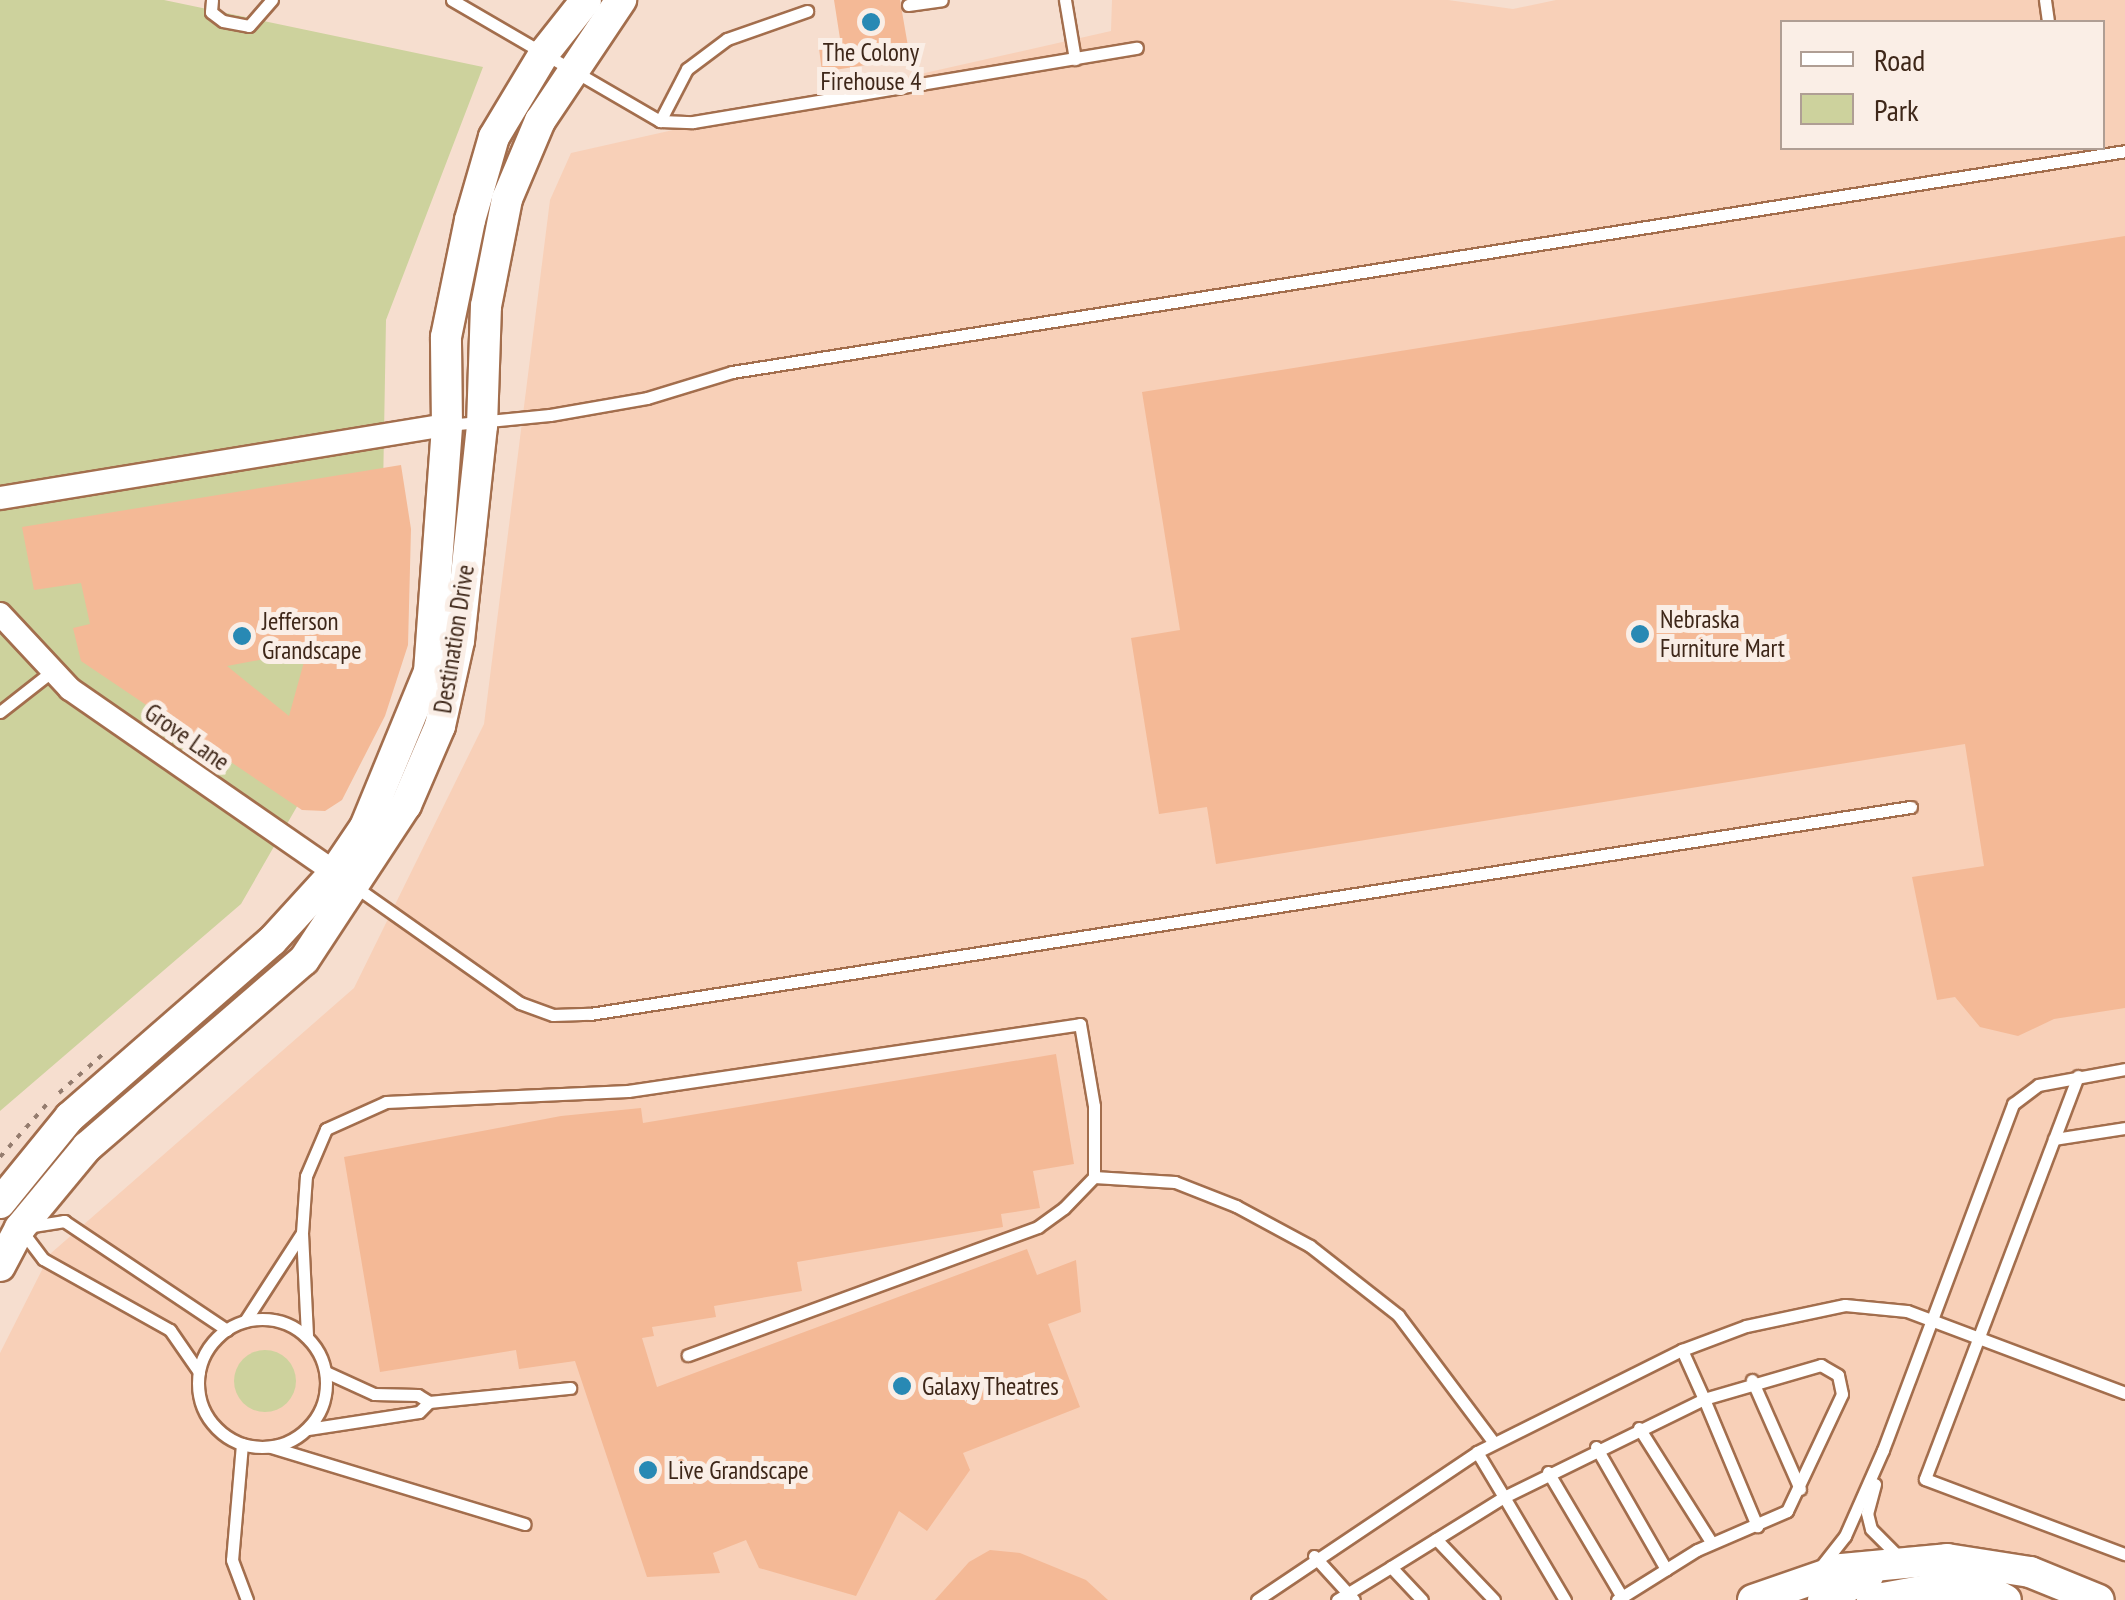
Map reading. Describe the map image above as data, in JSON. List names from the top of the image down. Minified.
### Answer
{"streets":{"street":["Destination Drive","Grove Lane"]},"crossings":[["Destination Drive","Grove Lane"]],"places":["The Colony Firehouse 4","Nebraska Furniture Mart","Jefferson Grandscape","Galaxy Theatres","Live Grandscape"],"legend":["Road","Park"]}
